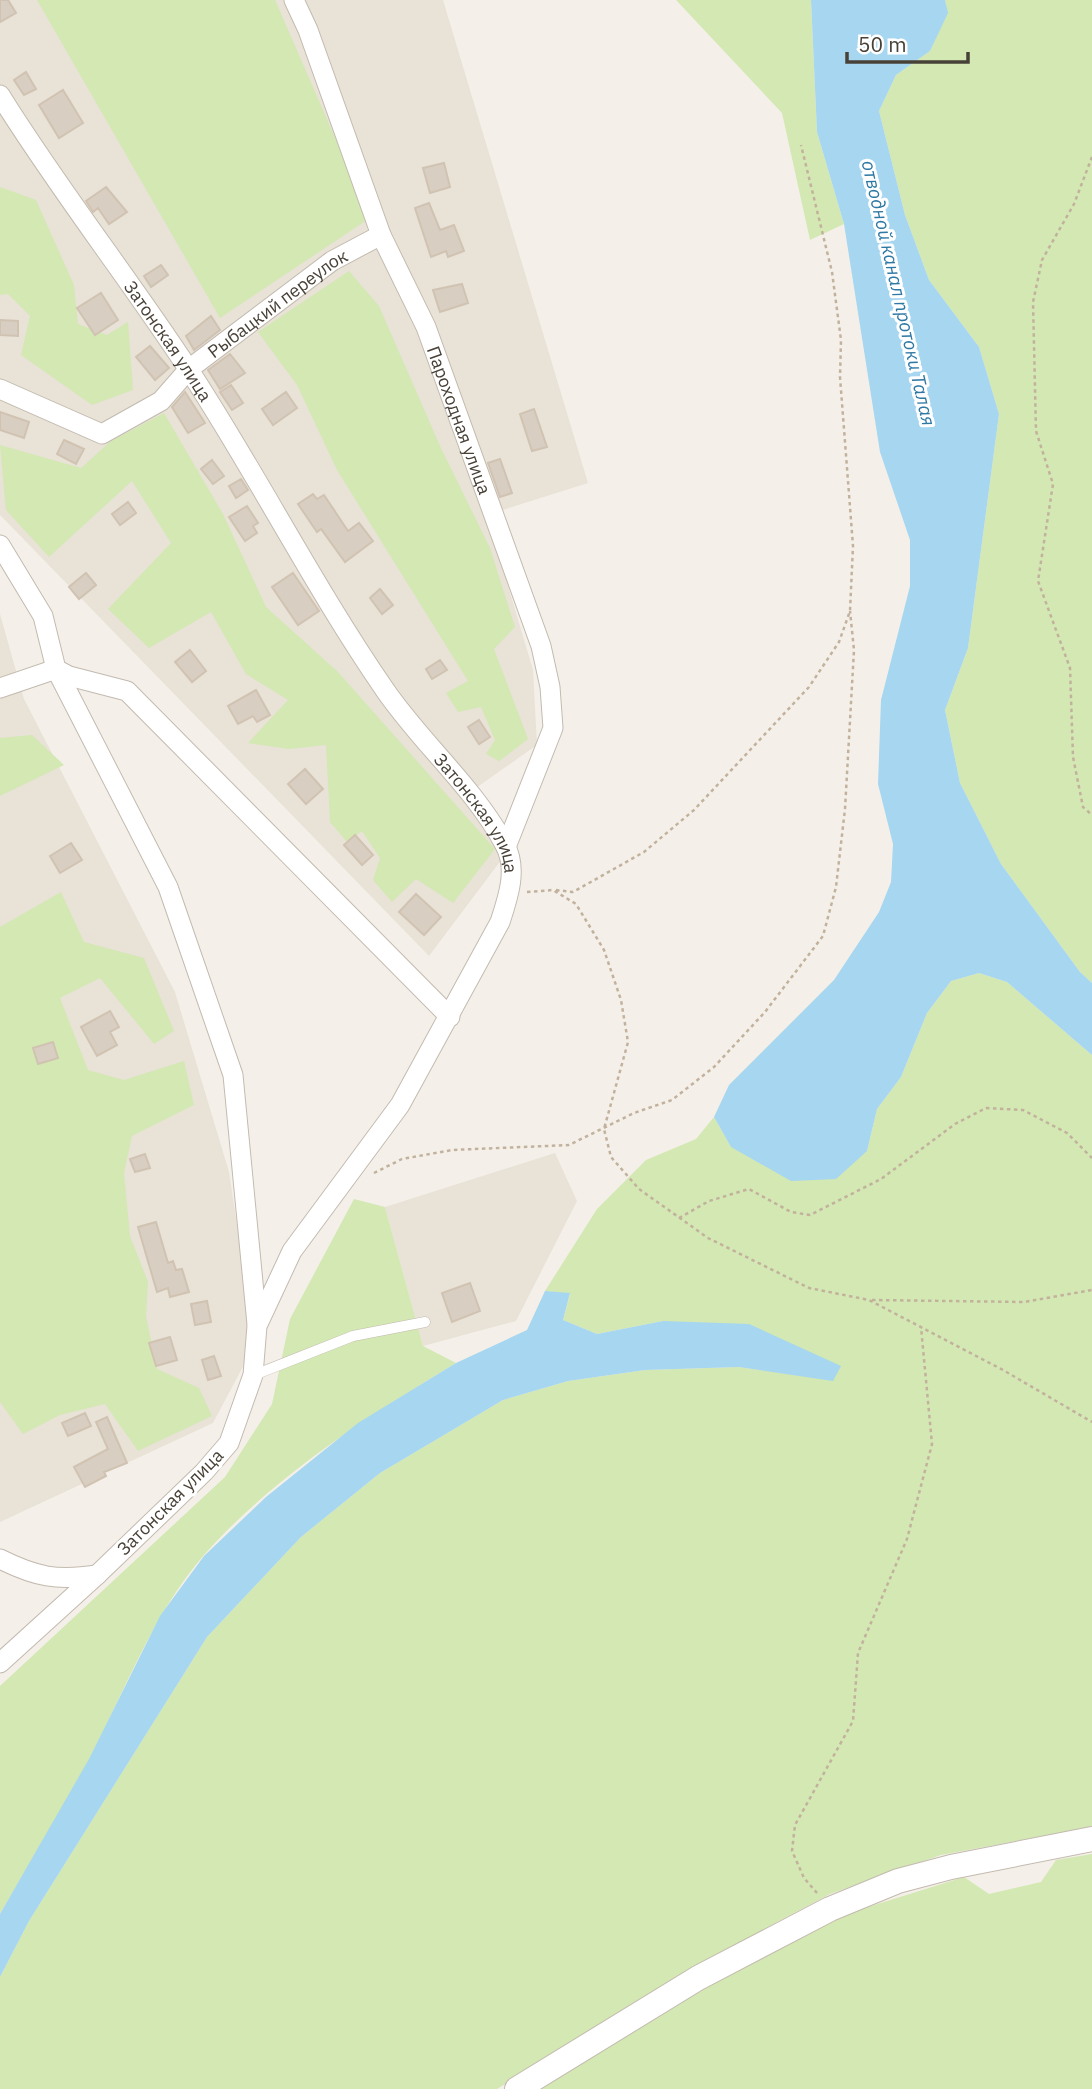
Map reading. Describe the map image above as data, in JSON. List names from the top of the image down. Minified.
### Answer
{"streets":{"street":["Рыбацкий переулок","Затонская улица","Пароходная улица"]},"crossings":[["Рыбацкий переулок","Затонская улица"],["Рыбацкий переулок","Пароходная улица"],["Затонская улица","Пароходная улица"]],"water":["отводной канал протоки Талая"],"scale_bar":"50 m"}
